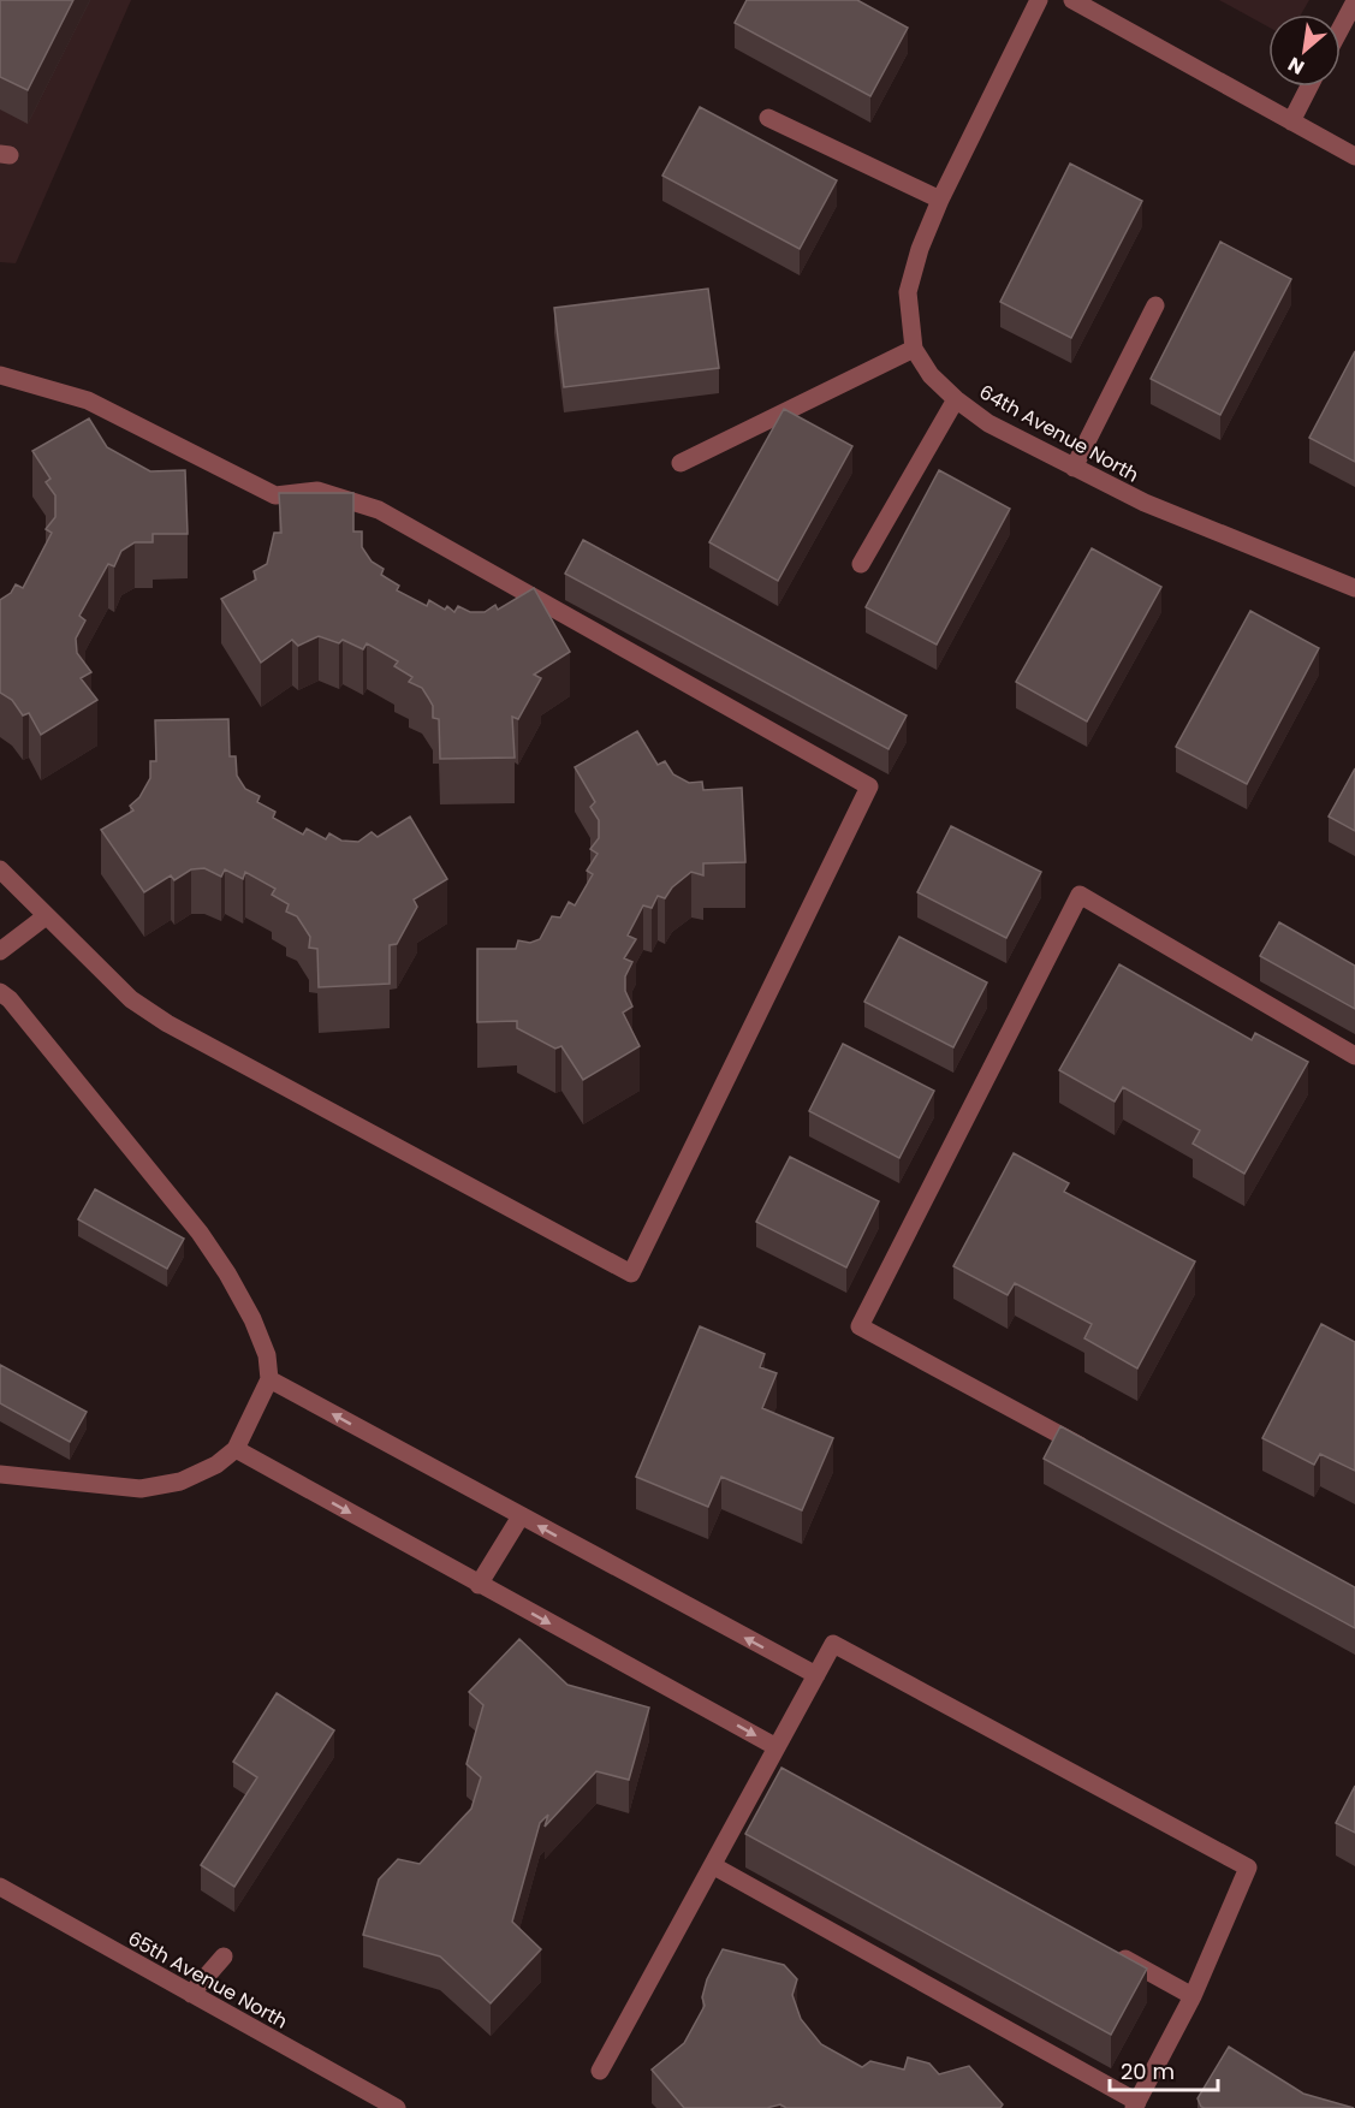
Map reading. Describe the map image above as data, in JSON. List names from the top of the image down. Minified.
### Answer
{"streets":{"street":["64th Avenue North","65th Avenue North"]},"scale_bar":"20 m","north":"bottom left"}
